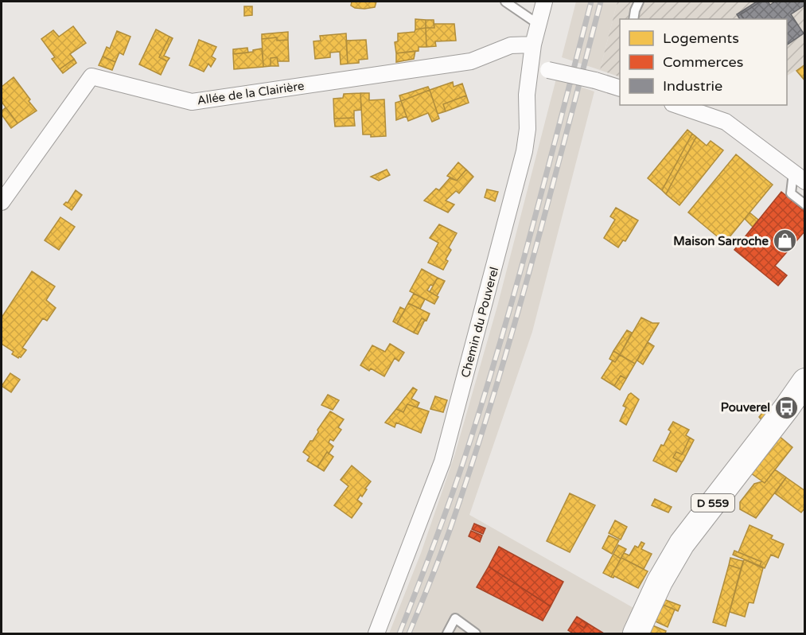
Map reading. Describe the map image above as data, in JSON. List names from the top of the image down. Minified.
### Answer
{"streets":{"main road":["D 559"],"street":["Allée de la Clairière","Chemin du Pouverel"]},"crossings":[["Allée de la Clairière","Chemin du Pouverel"]],"places":{"shop":["Maison Sarroche"],"bus stop":["Pouverel"]},"legend":["Logements","Commerces","Industrie"]}
